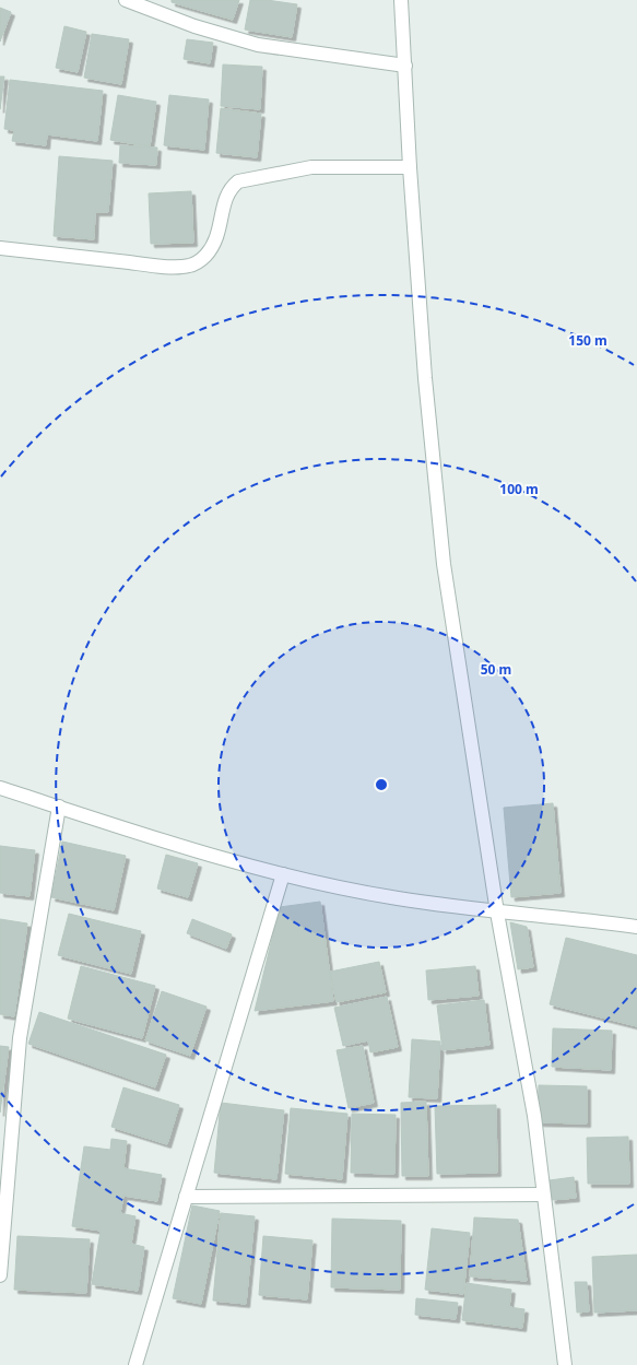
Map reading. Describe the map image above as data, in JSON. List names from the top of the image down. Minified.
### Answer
{"rings":["150 m","100 m","50 m"]}
